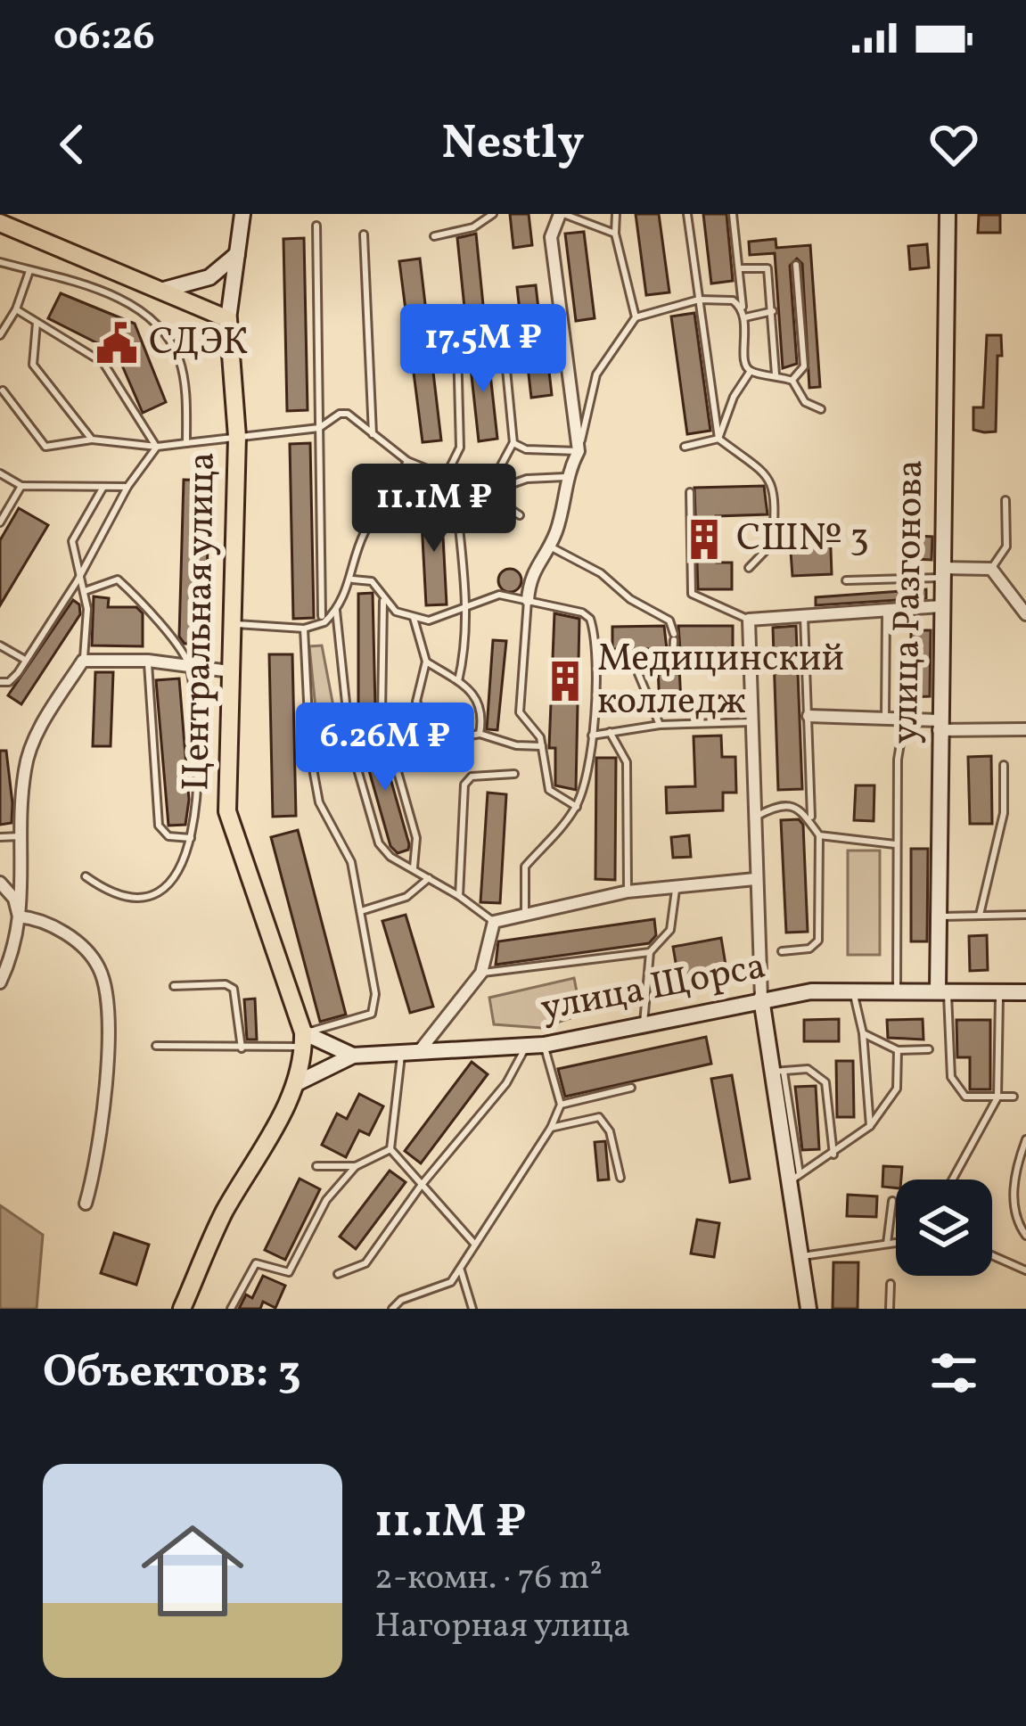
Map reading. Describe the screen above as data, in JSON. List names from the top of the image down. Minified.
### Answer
{"streets":{"main road":["Центральная улица"],"street":["улица Разгонова","улица Щорса"]},"crossings":[["улица Разгонова","улица Щорса"],["Центральная улица","улица Щорса"]],"places":{"public building":["СДЭК"],"building":["СШ№ 3","Медицинский колледж"]},"page":{"status":"06:26","header":"Nestly","price":["17.5M ₽","11.1M ₽","6.26M ₽"],"heading":"Объектов: 3","list":[{"name":"11.1M ₽","note":"2-комн. · 76 m² · Нагорная улица"}]}}
